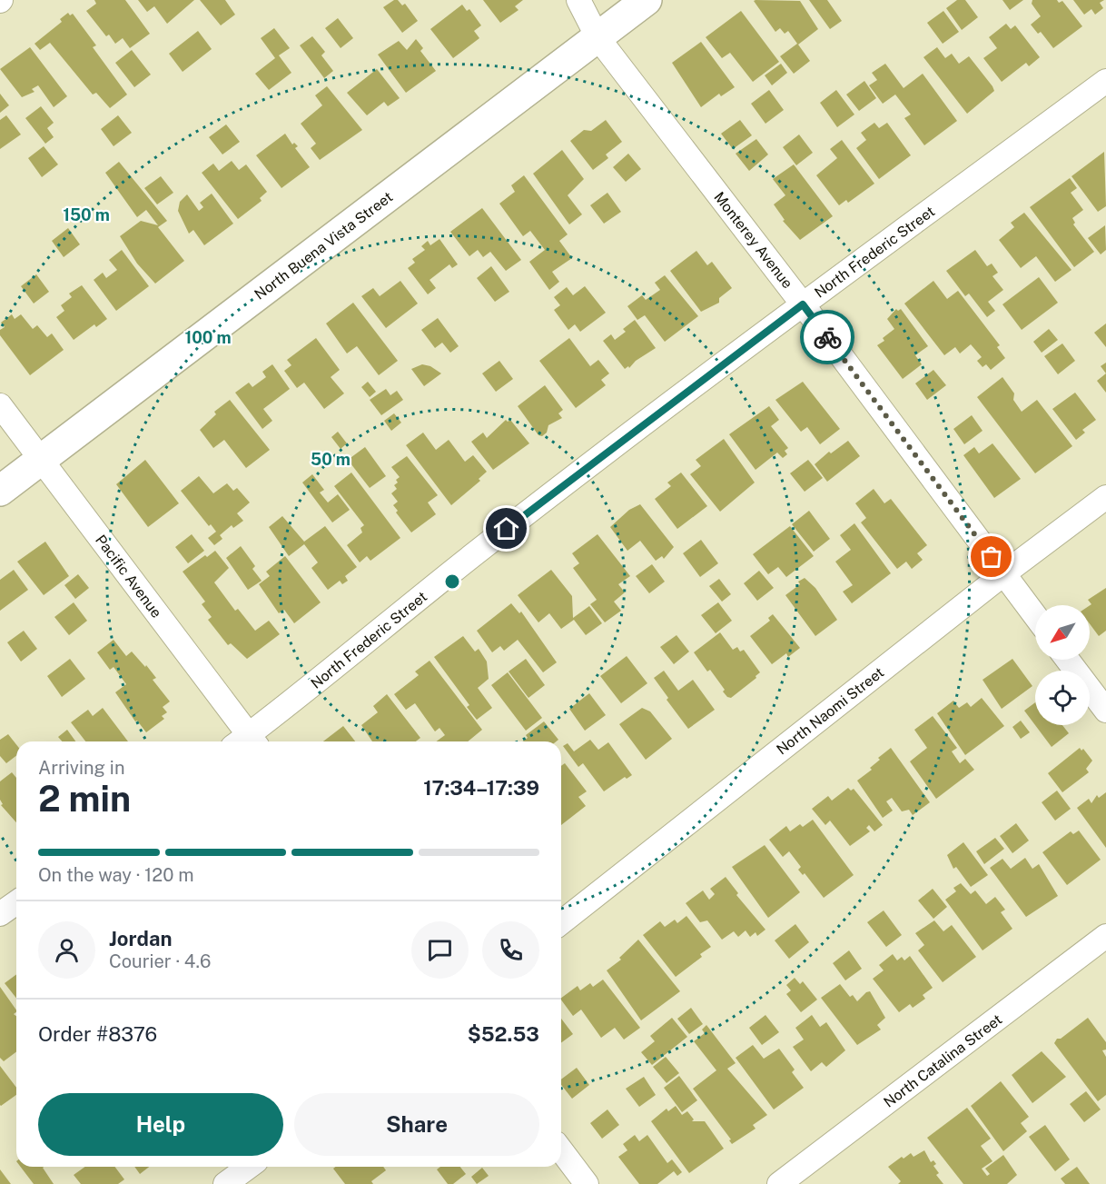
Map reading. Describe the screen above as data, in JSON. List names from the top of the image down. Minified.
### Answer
{"streets":{"main road":["North Buena Vista Street"],"street":["Monterey Avenue","North Frederic Street","Pacific Avenue","North Naomi Street","North Catalina Street"]},"crossings":[["Monterey Avenue","North Buena Vista Street"],["Monterey Avenue","North Frederic Street"],["Monterey Avenue","North Naomi Street"],["North Buena Vista Street","Pacific Avenue"]],"north":"bottom left","page":{"heading":["2 min","Arriving in","17:34–17:39"],"panel":["Jordan","Courier · 4.6","Order #8376","$52.53"],"bar":"On the way · 120 m","buttons":["Help","Share"]},"rings":["150 m","100 m","50 m"]}
